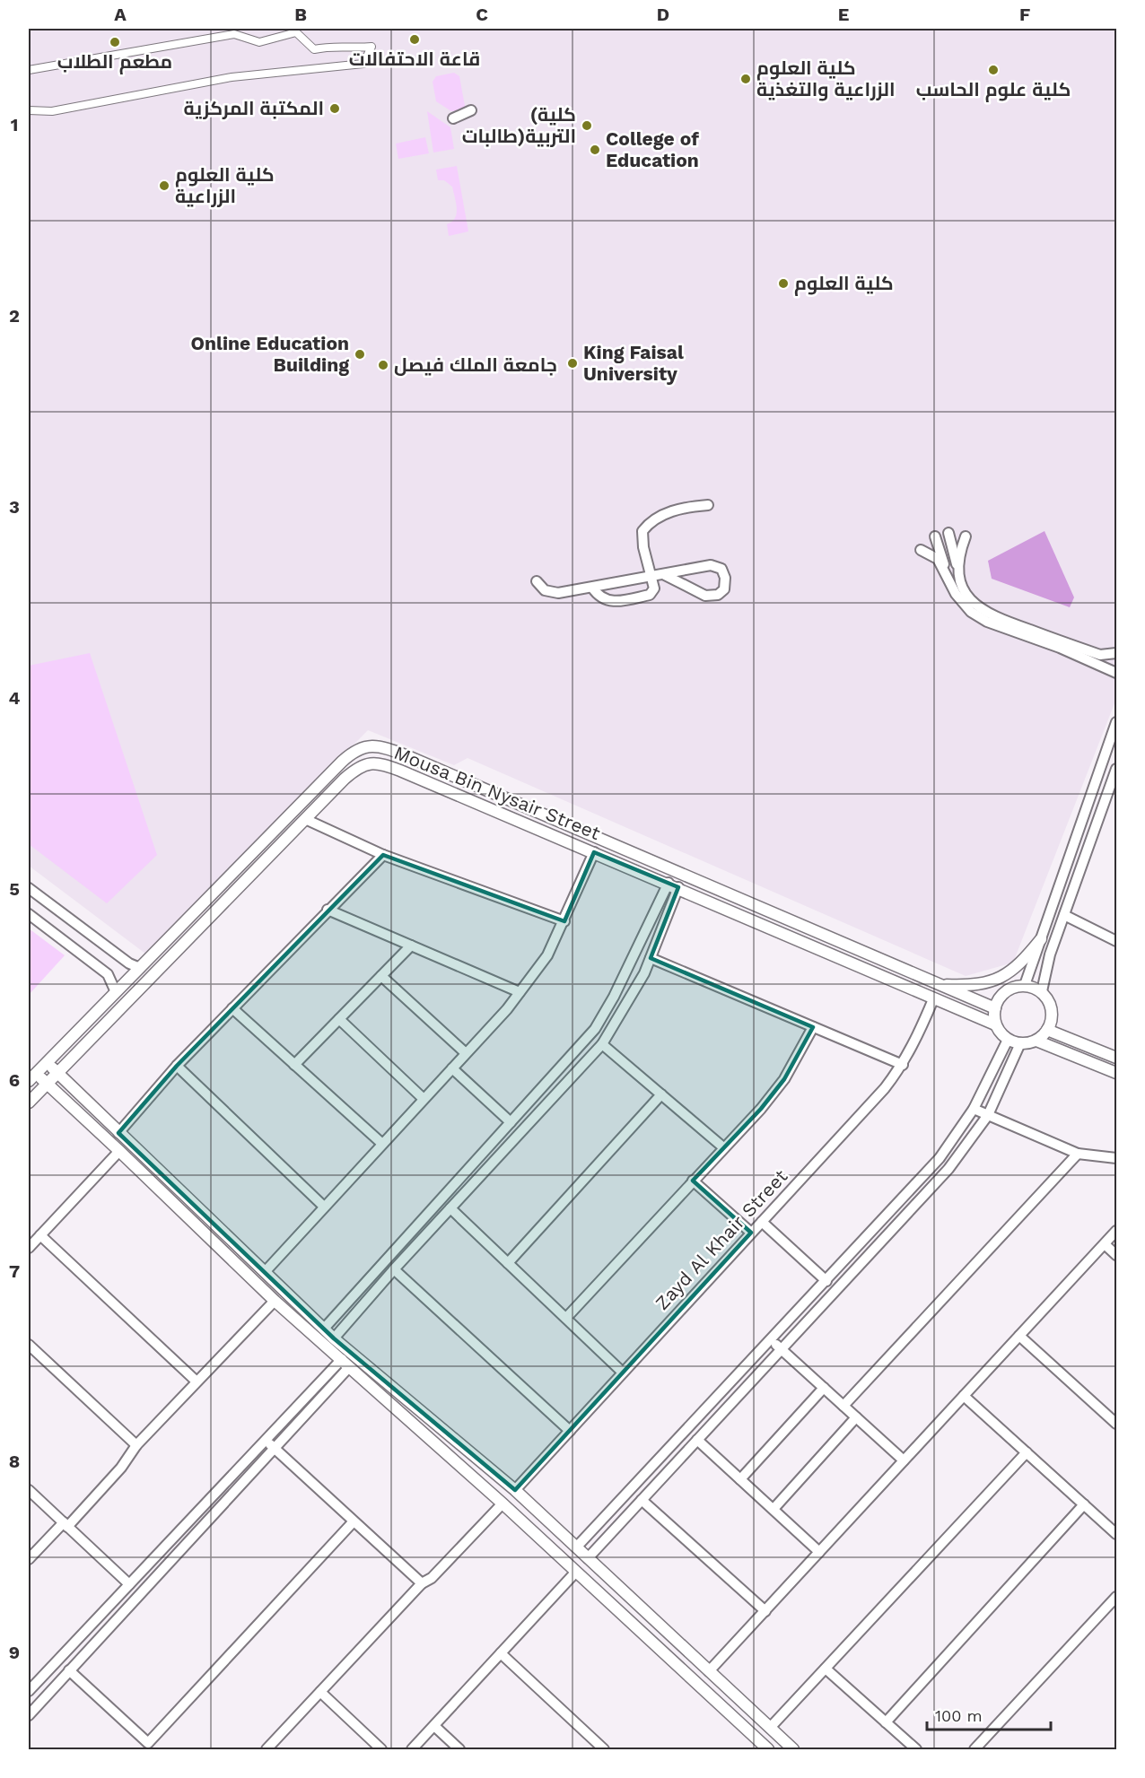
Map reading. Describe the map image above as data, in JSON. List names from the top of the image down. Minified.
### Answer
{"streets":{"street":["Mousa Bin Nysair Street","Zayd Al Khair Street"]},"crossings":[["Mousa Bin Nysair Street","Zayd Al Khair Street"]],"places":["قاعة الاحتفالات","مطعم الطلاب","كلية علوم الحاسب","كلية العلوم الزراعية والتغذية","المكتبة المركزية","(كلية التربية(طالبات","College of Education","كلية العلوم الزراعية","كلية العلوم","Online Education Building","King Faisal University","جامعة الملك فيصل"],"scale_bar":"100 m","grid":{"columns":["A","B","C","D","E","F"],"rows":["1","2","3","4","5","6","7","8","9"]}}
